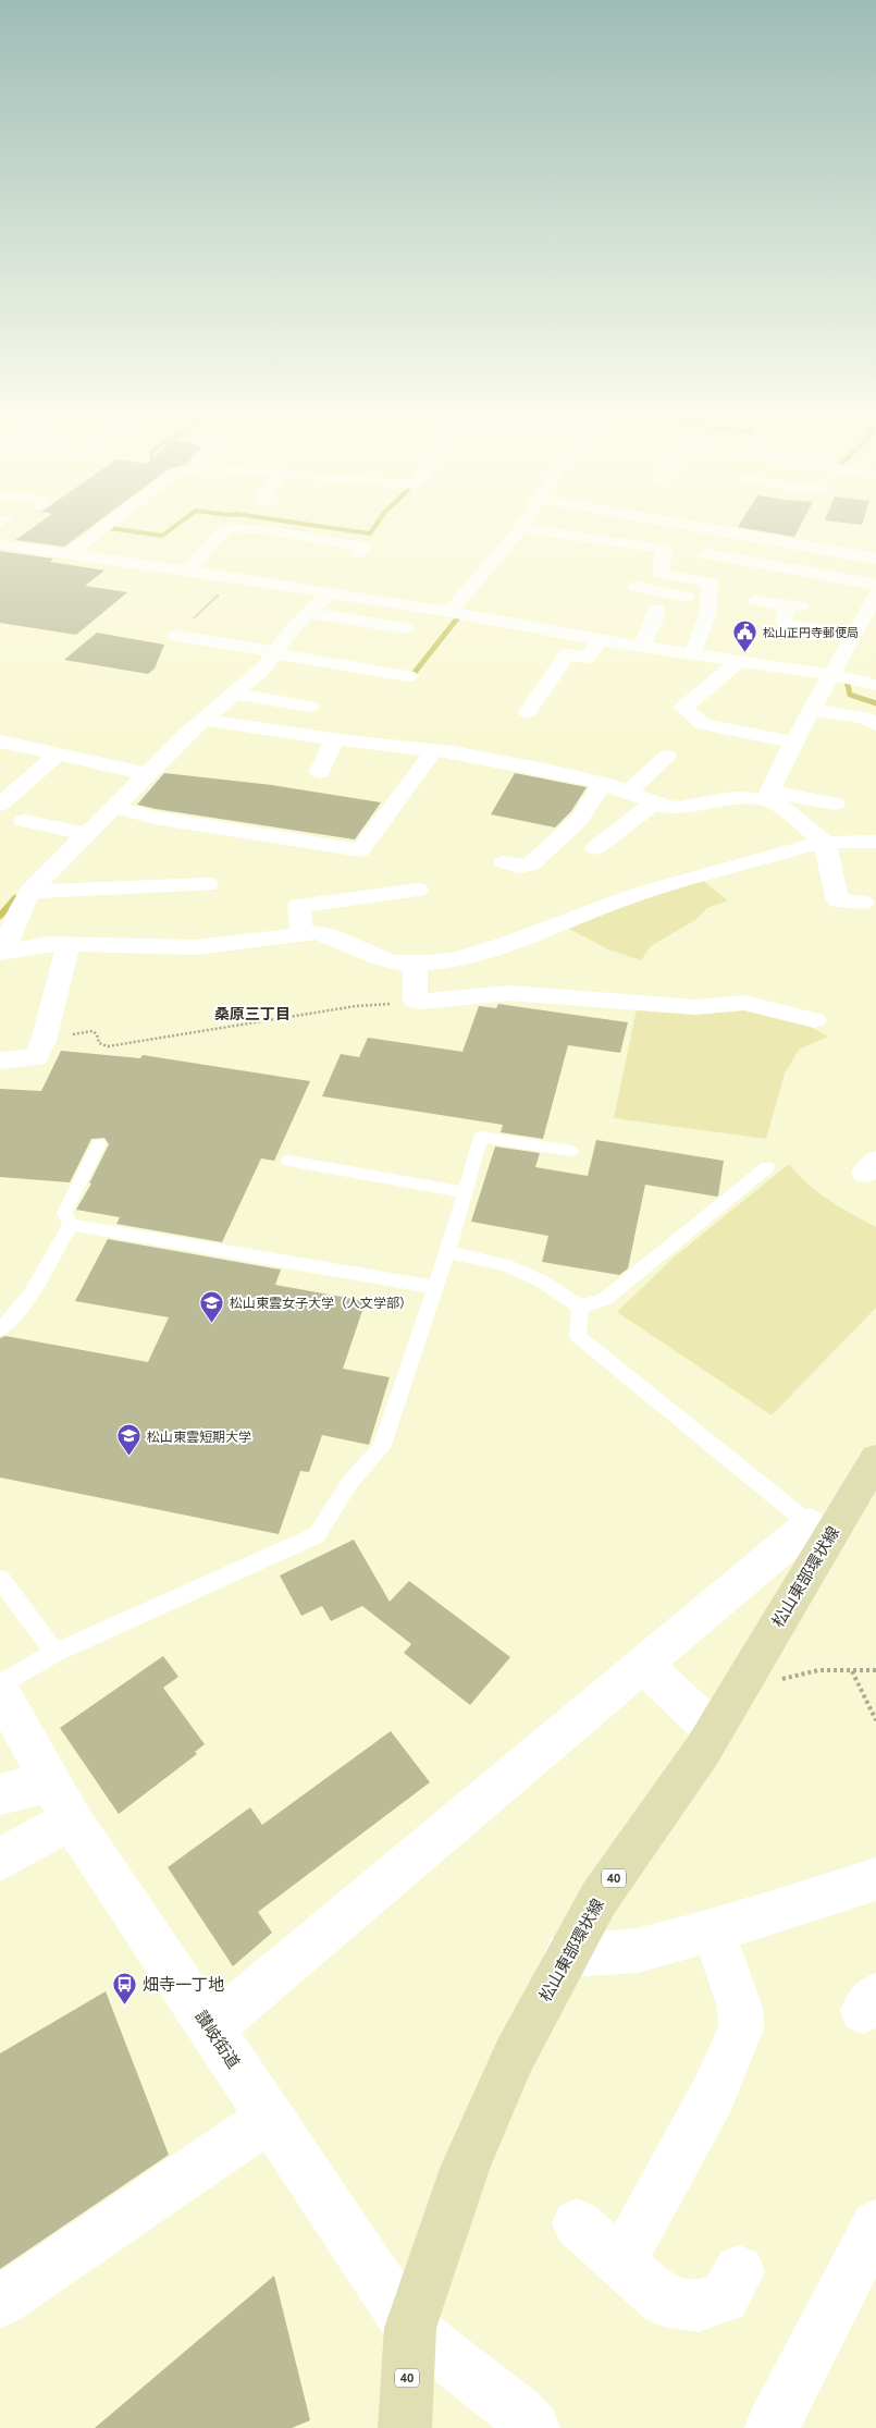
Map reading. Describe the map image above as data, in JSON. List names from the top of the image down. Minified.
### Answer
{"streets":{"main road":["松山東部環状線","40"],"street":["讃岐街道"]},"crossings":[["松山東部環状線","讃岐街道"]],"districts":["桑原三丁目"],"places":{"public building":["松山正円寺郵便局"],"school or university":["松山東雲女子大学（人文学部）","松山東雲短期大学"],"bus stop":["畑寺一丁地"]}}
